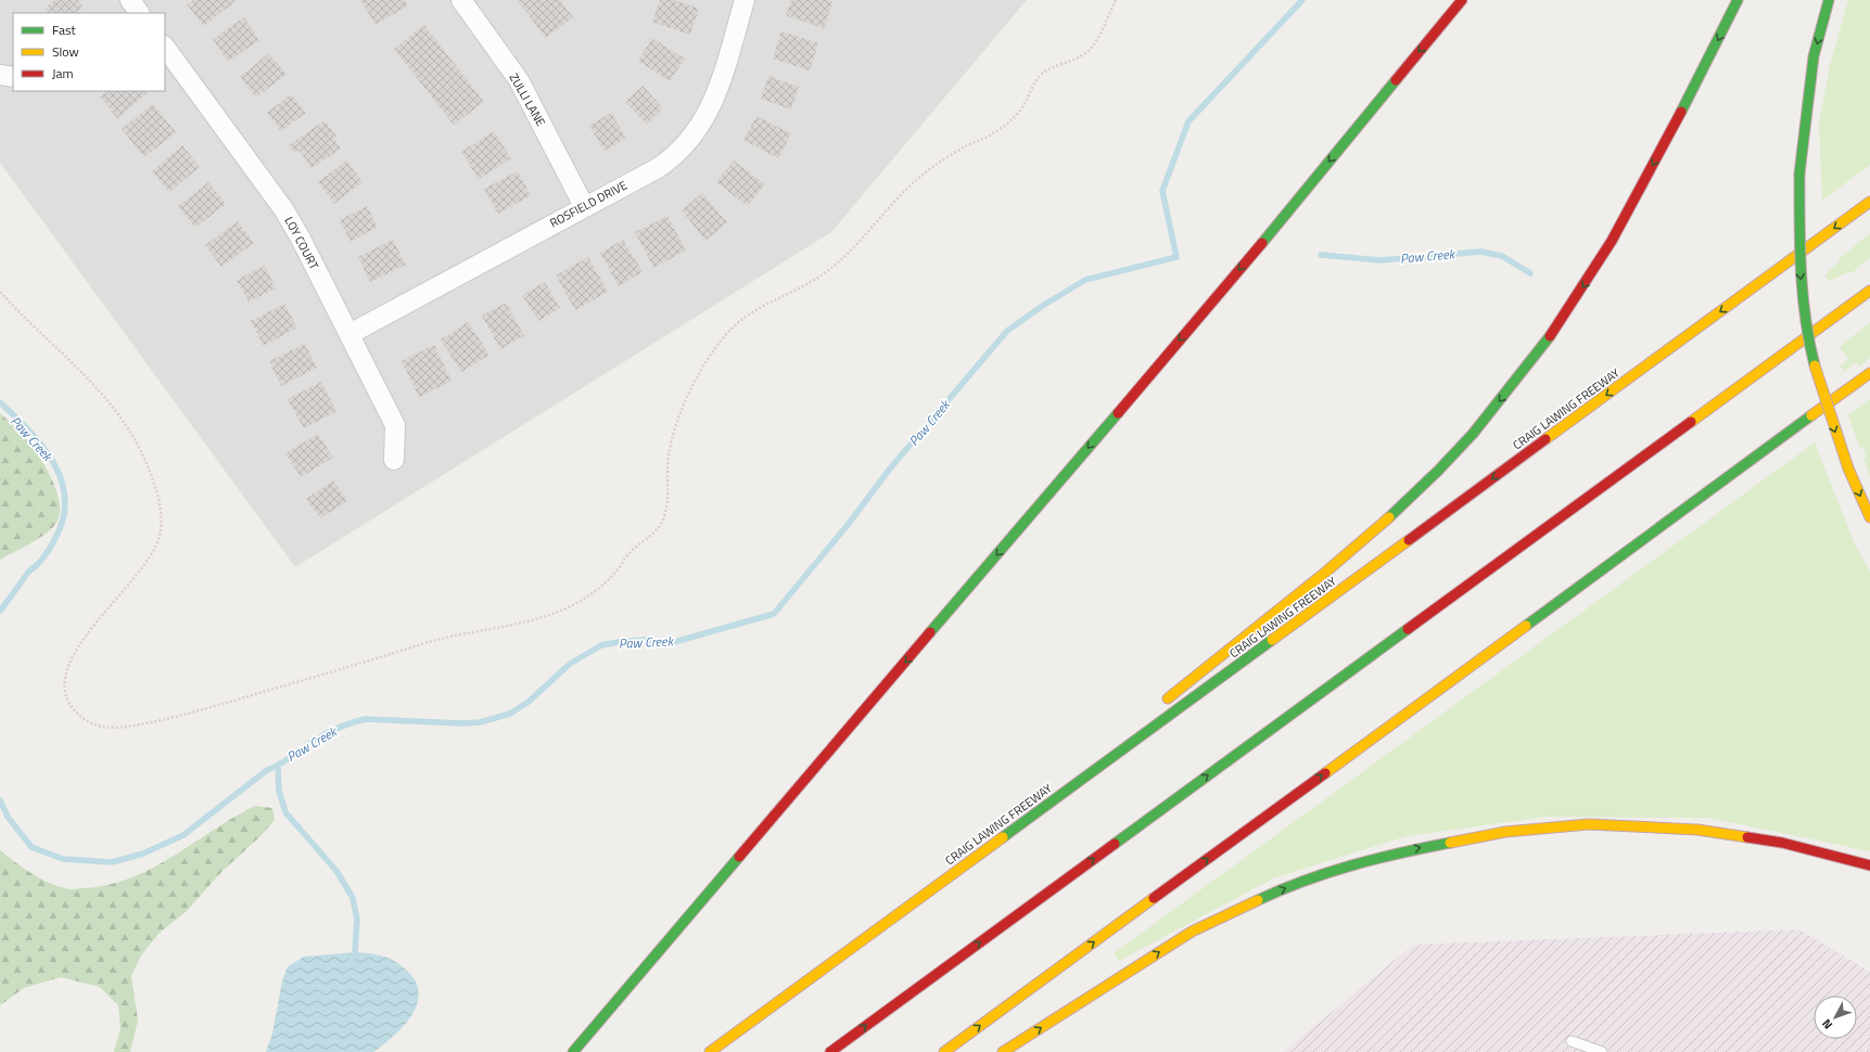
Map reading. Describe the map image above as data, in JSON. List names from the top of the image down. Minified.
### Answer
{"streets":{"highway":["CRAIG LAWING FREEWAY"],"street":["ZULLI LANE","ROSFIELD DRIVE","LOY COURT"]},"crossings":[["ZULLI LANE","ROSFIELD DRIVE"],["ROSFIELD DRIVE","LOY COURT"]],"water":["Paw Creek"],"legend":["Fast","Slow","Jam"],"north":"bottom left"}
